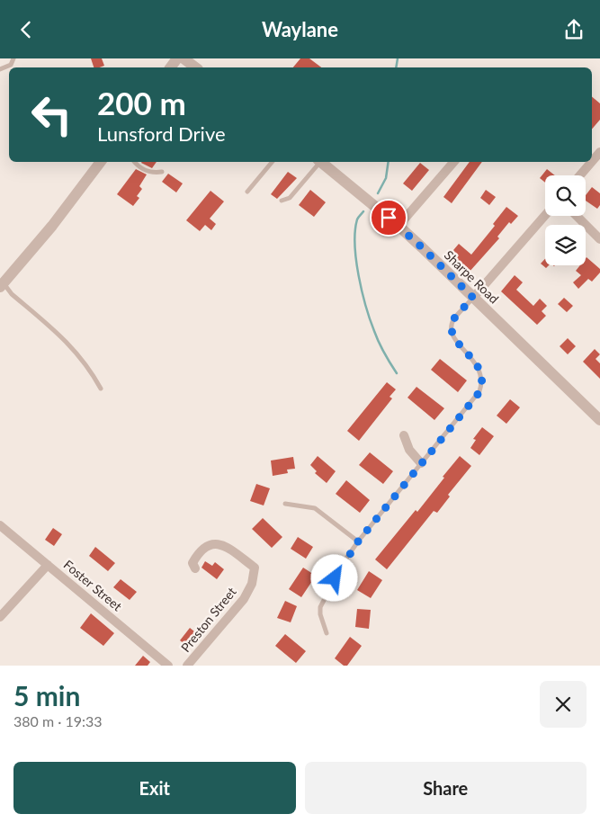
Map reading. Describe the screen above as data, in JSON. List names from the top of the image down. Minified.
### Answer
{"streets":{"street":["Sharpe Road","Foster Street","Preston Street"]},"page":{"header":"Waylane","turn":["200 m","Lunsford Drive"],"heading":["5 min","380 m · 19:33"],"buttons":["Exit","Share"]}}
